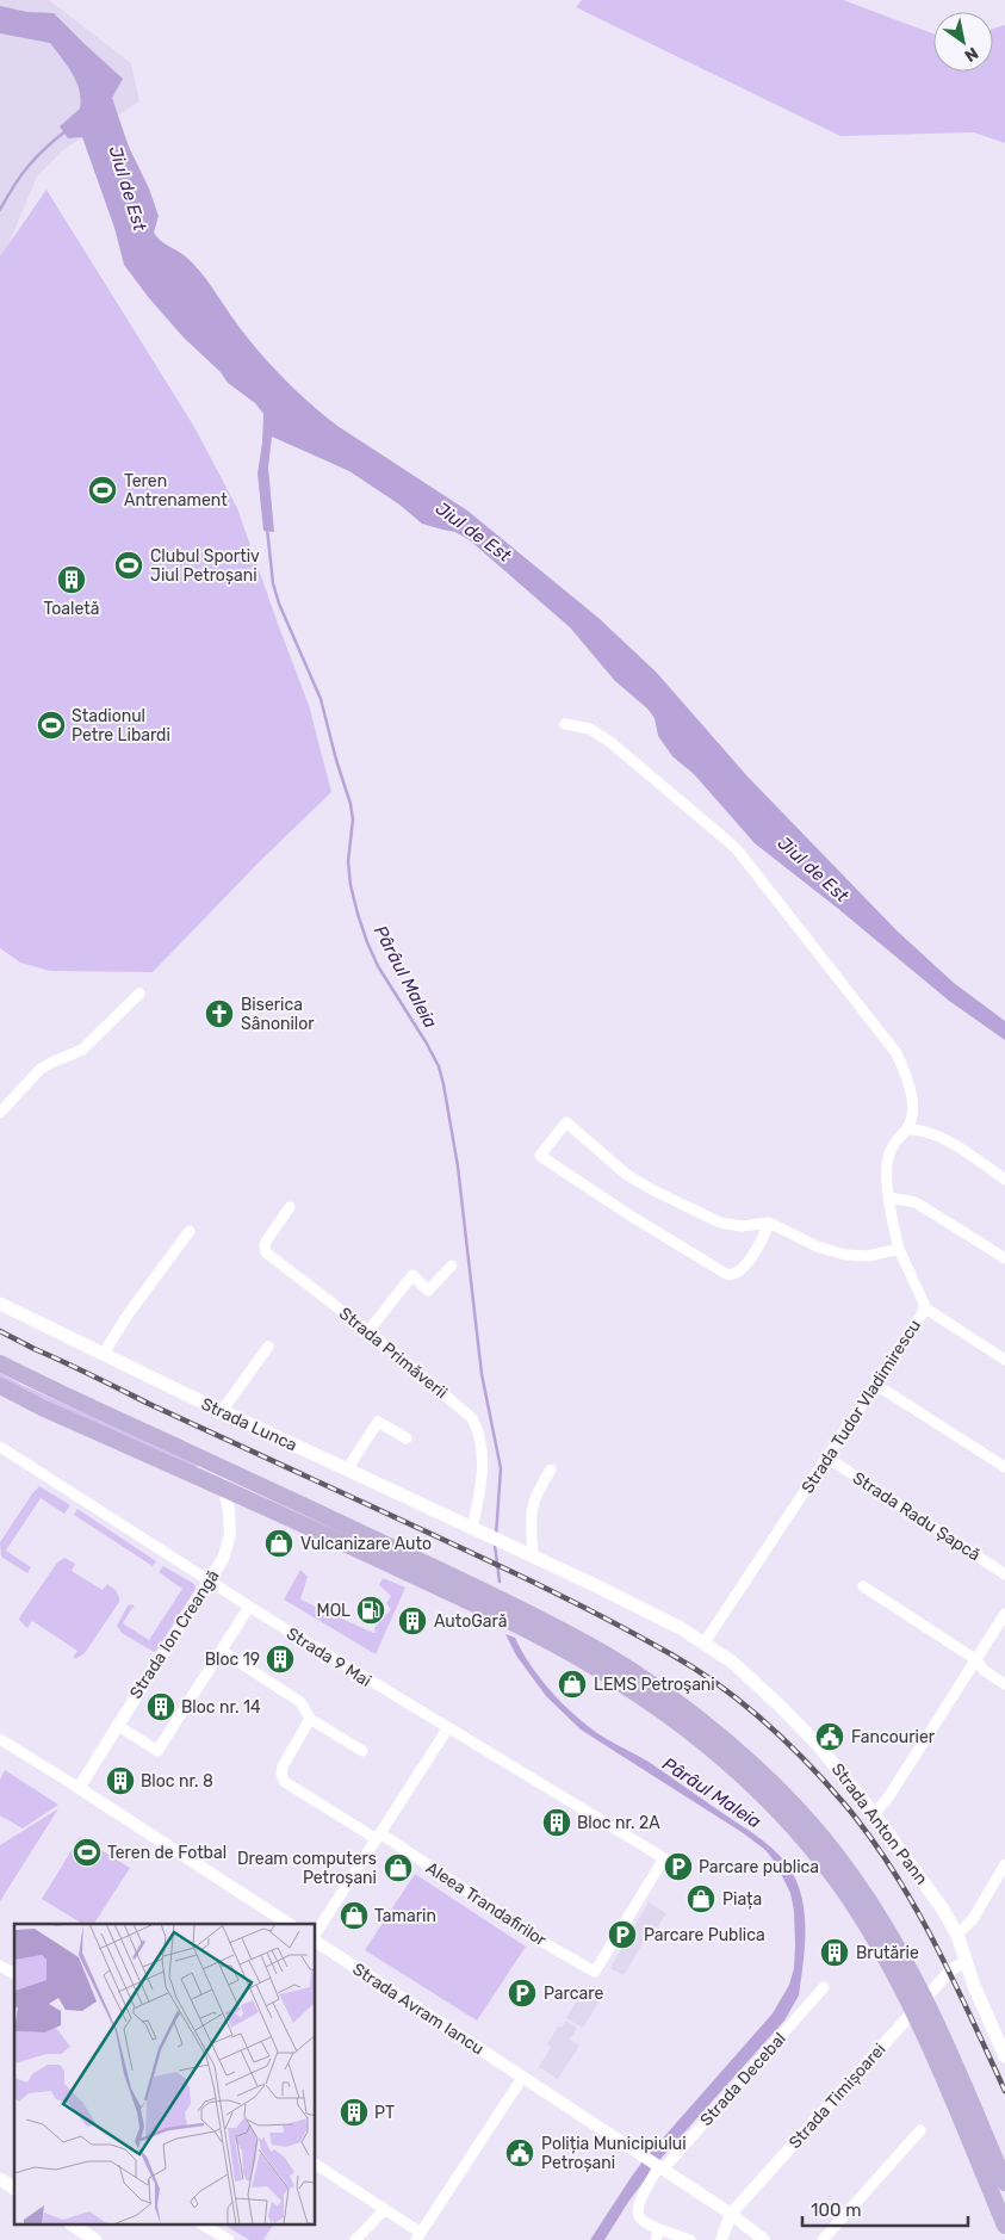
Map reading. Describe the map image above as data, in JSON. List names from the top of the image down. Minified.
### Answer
{"streets":{"main road":["Strada Lunca","Strada Anton Pann"],"street":["Strada Primăverii","Strada Tudor Vladimirescu","Strada Radu Șapcă","Strada Ion Creangă","Strada 9 Mai","Aleea Trandafirilor","Strada Avram Iancu","Strada Decebal","Strada Timișoarei"]},"crossings":[["Strada Primăverii","Strada Lunca"],["Strada Tudor Vladimirescu","Strada Radu Șapcă"],["Strada Tudor Vladimirescu","Strada Anton Pann"],["Strada Lunca","Strada Anton Pann"],["Strada Ion Creangă","Strada 9 Mai"],["Strada 9 Mai","Aleea Trandafirilor"],["Strada Anton Pann","Strada Timișoarei"],["Strada Avram Iancu","Strada Decebal"],["Strada Avram Iancu","Strada Timișoarei"]],"water":["Jiul de Est","Pârâul Maleia"],"places":{"sports":["Teren Antrenament","Clubul Sportiv Jiul Petroșani","Stadionul Petre Libardi","Teren de Fotbal"],"building":["Toaletă","AutoGară","Bloc 19","Bloc nr. 14","Bloc nr. 8","Bloc nr. 2A","Brutărie","PT"],"church":["Biserica Sânonilor"],"shop":["Vulcanizare Auto","LEMS Petroşani","Dream computers Petroșani","Piața","Tamarin"],"fuel station":["MOL"],"public building":["Fancourier","Poliția Municipiului Petroșani"],"parking":["Parcare publica","Parcare Publica","Parcare"]},"scale_bar":"100 m","north":"bottom right"}
